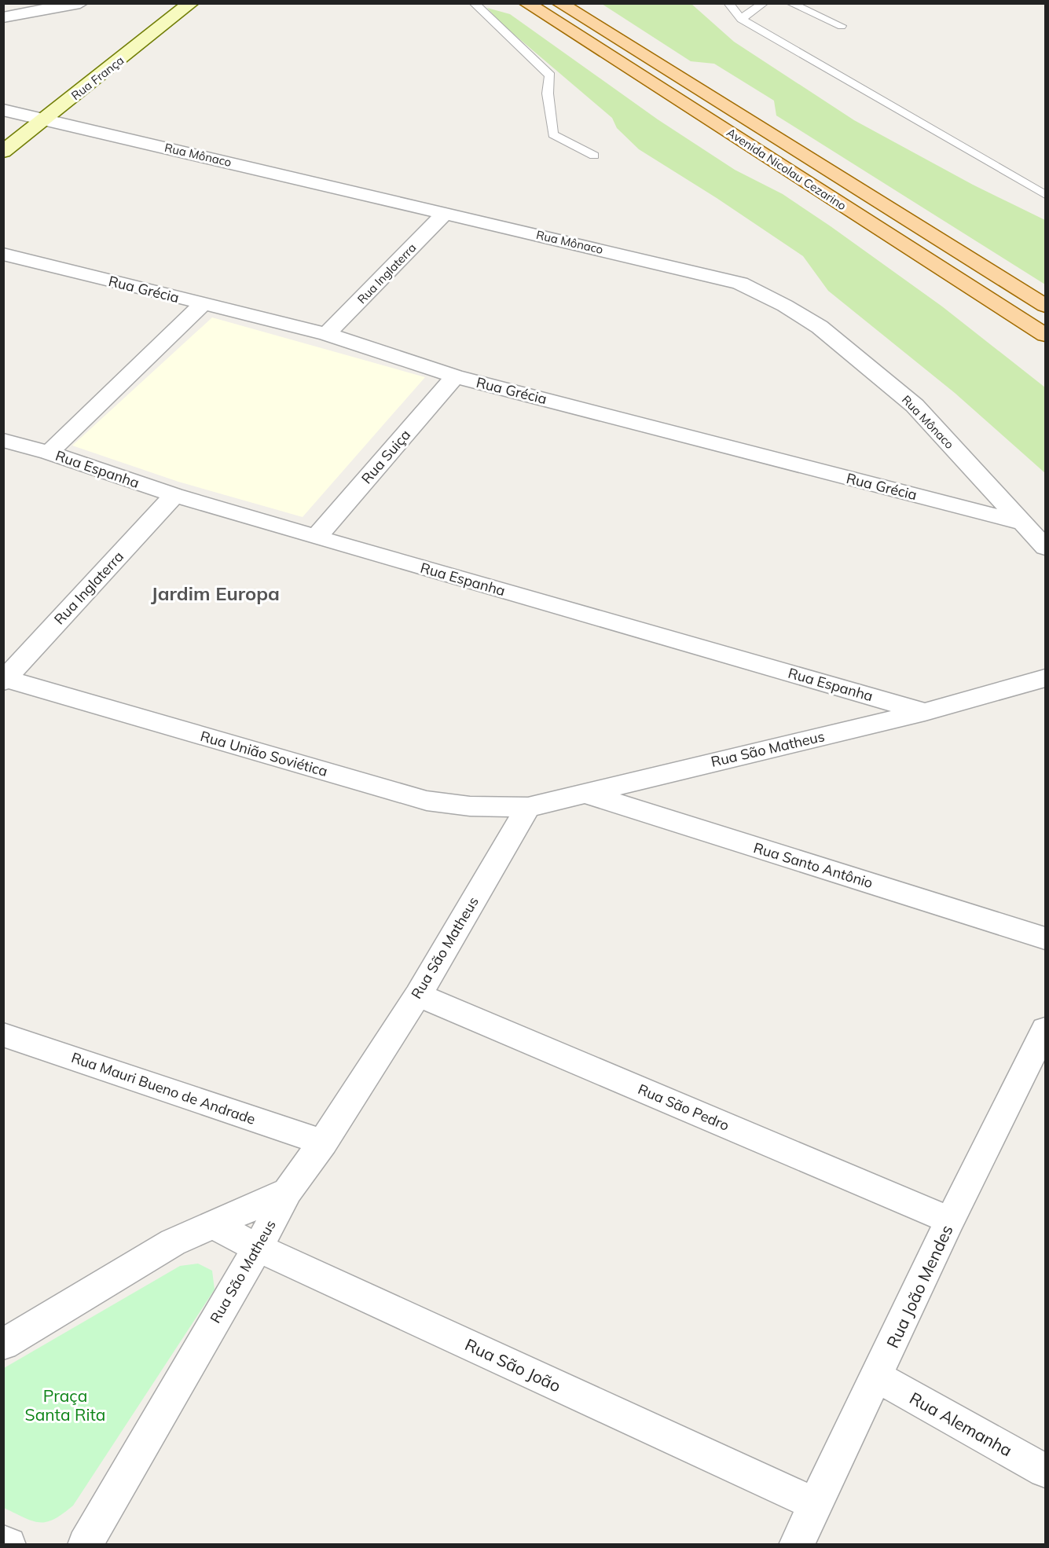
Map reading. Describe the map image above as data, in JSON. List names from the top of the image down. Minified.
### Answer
{"streets":{"main road":["Avenida Nicolau Cezarino"],"street":["Rua França","Rua Mônaco","Rua Inglaterra","Rua Grécia","Rua Suiça","Rua Espanha","Rua São Matheus","Rua União Soviética","Rua Santo Antônio","Rua Mauri Bueno de Andrade","Rua São Pedro","Rua João Mendes","Rua São João","Rua Alemanha"]},"crossings":[["Rua França","Rua Mônaco"],["Rua Mônaco","Rua Inglaterra"],["Rua Mônaco","Rua Grécia"],["Rua Inglaterra","Rua Grécia"],["Rua Inglaterra","Rua Espanha"],["Rua Inglaterra","Rua União Soviética"],["Rua Grécia","Rua Suiça"],["Rua Suiça","Rua Espanha"],["Rua Espanha","Rua São Matheus"],["Rua São Matheus","Rua União Soviética"],["Rua São Matheus","Rua Santo Antônio"],["Rua São Matheus","Rua Mauri Bueno de Andrade"],["Rua São Matheus","Rua São Pedro"],["Rua São Matheus","Rua São João"],["Rua São Pedro","Rua João Mendes"],["Rua João Mendes","Rua São João"],["Rua João Mendes","Rua Alemanha"]],"districts":["Jardim Europa"],"parks":["Praça Santa Rita"]}
